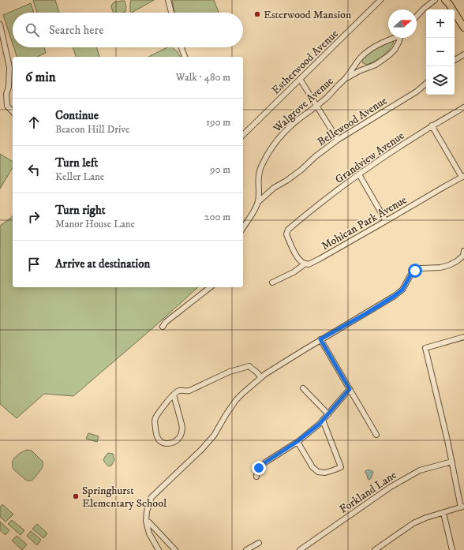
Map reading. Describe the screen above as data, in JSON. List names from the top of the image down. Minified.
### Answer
{"streets":{"street":["Estherwood Avenue","Walgrove Avenue","Bellewood Avenue","Grandview Avenue","Mohican Park Avenue","Forkland Lane"]},"crossings":[["Walgrove Avenue","Bellewood Avenue"],["Grandview Avenue","Mohican Park Avenue"]],"places":["Esterwood Mansion","Springhurst Elementary School"],"north":"right","page":{"map_buttons":["+","−"],"search":"Search here","heading":["6 min","Walk · 480 m"],"list":[["Continue","Beacon Hill Drive","190 m"],["Turn left","Keller Lane","90 m"],["Turn right","Manor House Lane","200 m"],"Arrive at destination"]}}
